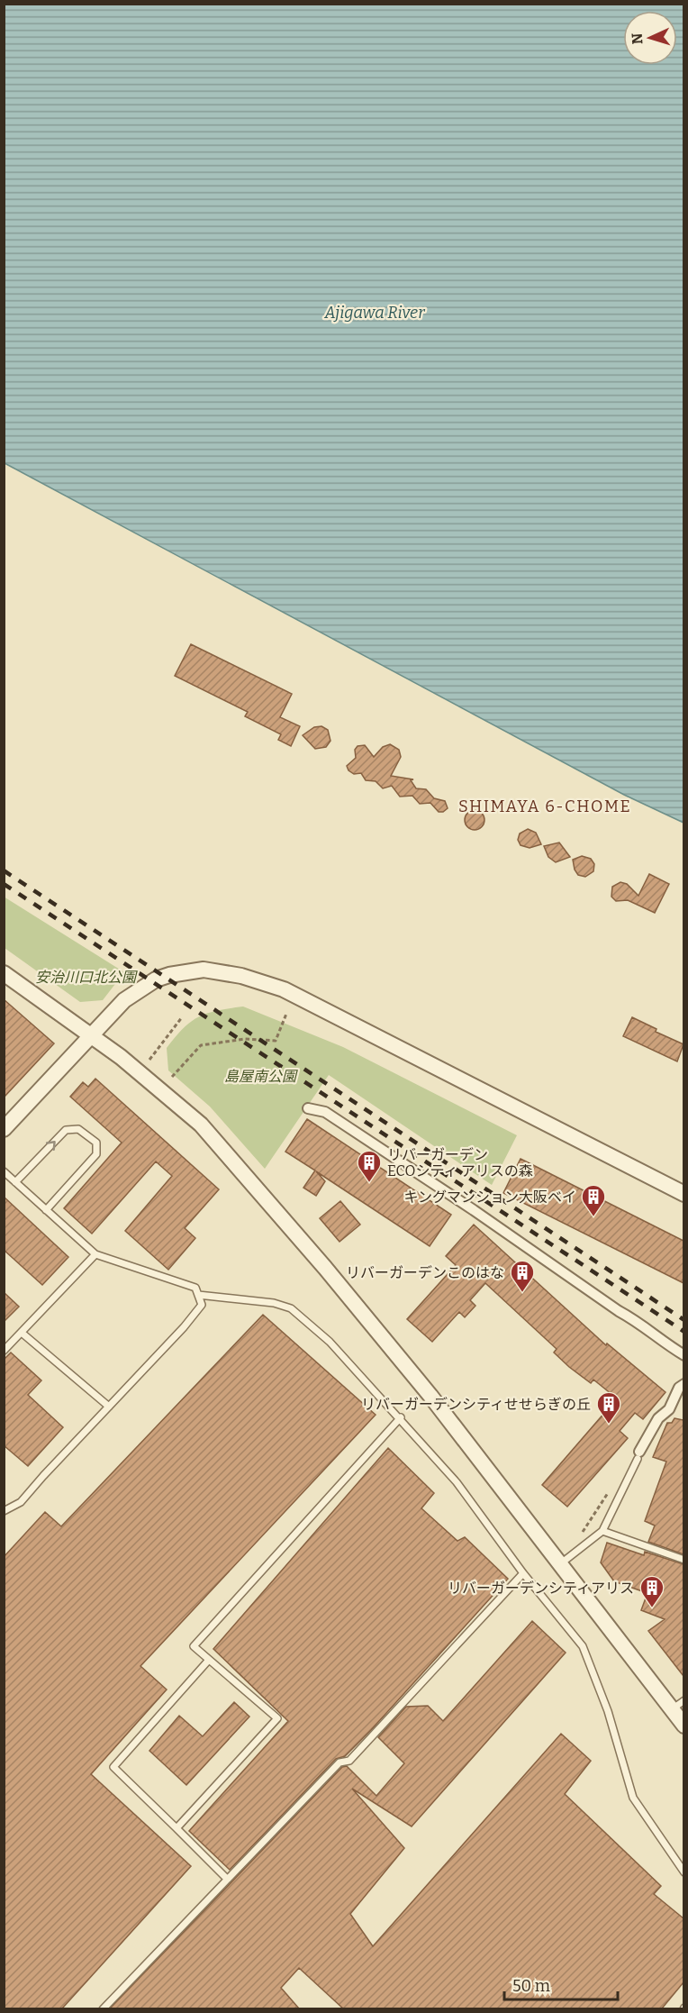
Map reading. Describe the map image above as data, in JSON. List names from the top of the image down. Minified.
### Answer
{"districts":["SHIMAYA 6-CHOME"],"water":["Ajigawa River"],"parks":["安治川口北公園","島屋南公園"],"places":{"building":["リバーガーデン ECOシティ アリスの森","キングマンション大阪ベイ","リバーガーデンこのはな","リバーガーデンシティせせらぎの丘","リバーガーデンシティアリス"]},"scale_bar":"50 m","north":"left"}
